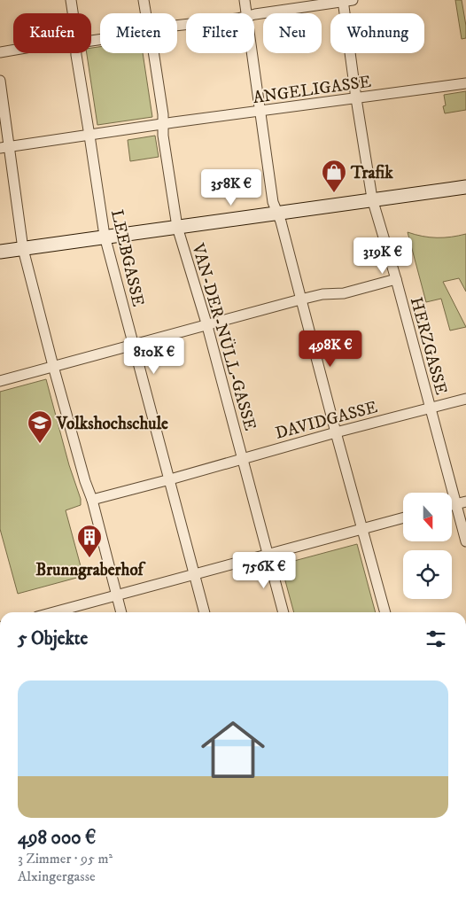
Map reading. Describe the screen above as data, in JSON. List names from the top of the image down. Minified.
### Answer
{"streets":{"street":["ANGELIGASSE","LEEBGASSE","VAN-DER-NÜLL-GASSE","HERZGASSE","DAVIDGASSE"]},"crossings":[["ANGELIGASSE","LEEBGASSE"],["ANGELIGASSE","VAN-DER-NÜLL-GASSE"],["ANGELIGASSE","HERZGASSE"],["LEEBGASSE","DAVIDGASSE"],["VAN-DER-NÜLL-GASSE","DAVIDGASSE"],["HERZGASSE","DAVIDGASSE"]],"places":{"shop":["Trafik"],"school or university":["Volkshochschule"],"building":["Brunngraberhof"]},"north":"bottom","page":{"chip":["Kaufen","Mieten","Filter","Neu","Wohnung"],"price":["358K €","319K €","498K €","810K €","756K €"],"heading":"5 Objekte","list":[{"name":"498 000 €","note":"3 Zimmer · 95 m² · Alxingergasse"}]}}
